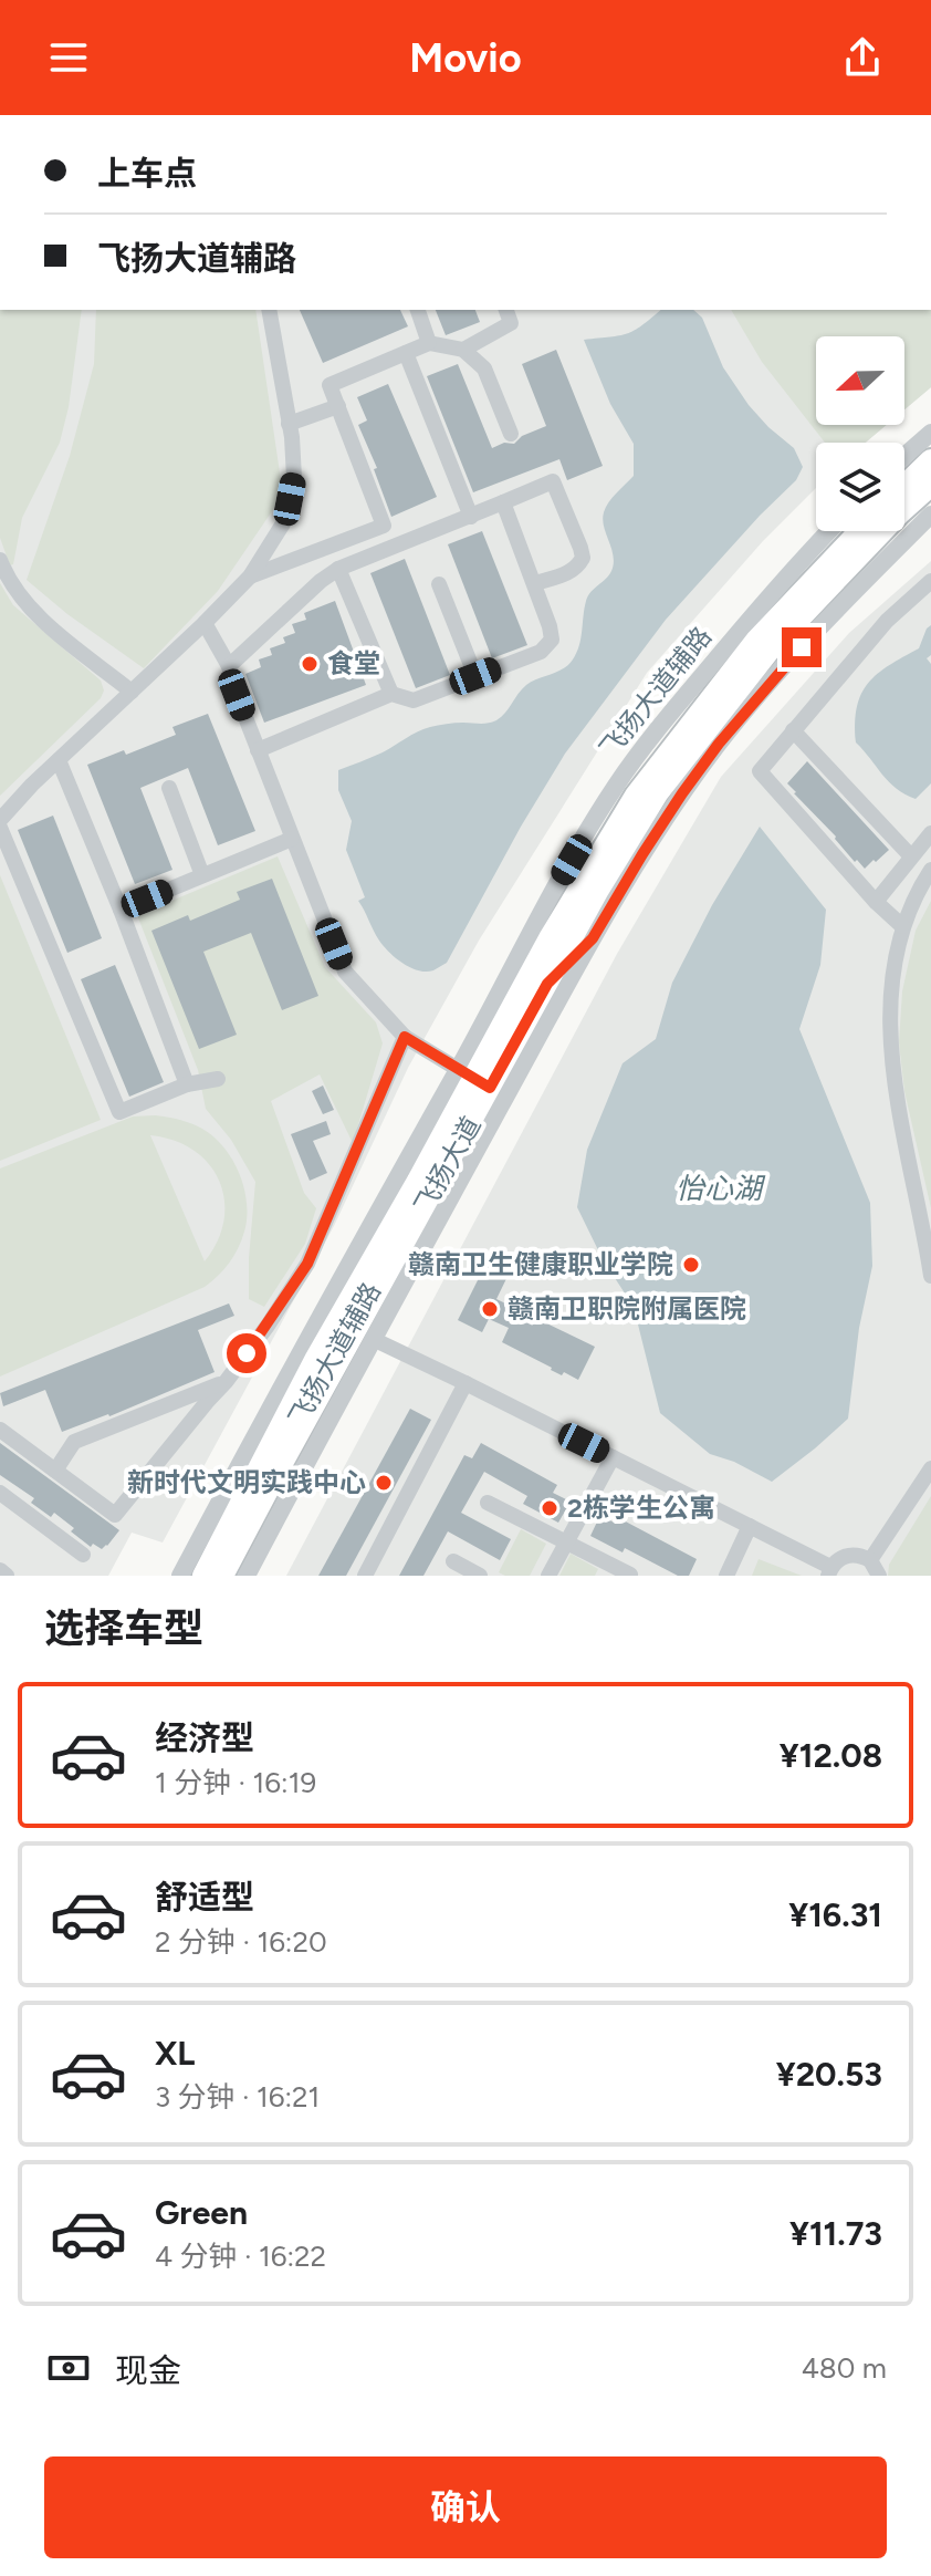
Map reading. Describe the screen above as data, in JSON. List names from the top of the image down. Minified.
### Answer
{"streets":{"main road":["飞扬大道"],"street":["飞扬大道辅路"]},"crossings":[["飞扬大道辅路","飞扬大道"]],"water":["怡心湖"],"places":["食堂","赣南卫生健康职业学院","赣南卫职院附属医院","新时代文明实践中心","2栋学生公寓"],"north":"left","page":{"header":"Movio","banner":["上车点","飞扬大道辅路"],"heading":"选择车型","list":[{"name":"经济型","note":"1 分钟 · 16:19","value":"¥12.08"},{"name":"舒适型","note":"2 分钟 · 16:20","value":"¥16.31"},{"name":"XL","note":"3 分钟 · 16:21","value":"¥20.53"},{"name":"Green","note":"4 分钟 · 16:22","value":"¥11.73"}],"pay":["现金","480 m"],"buttons":"确认"}}
